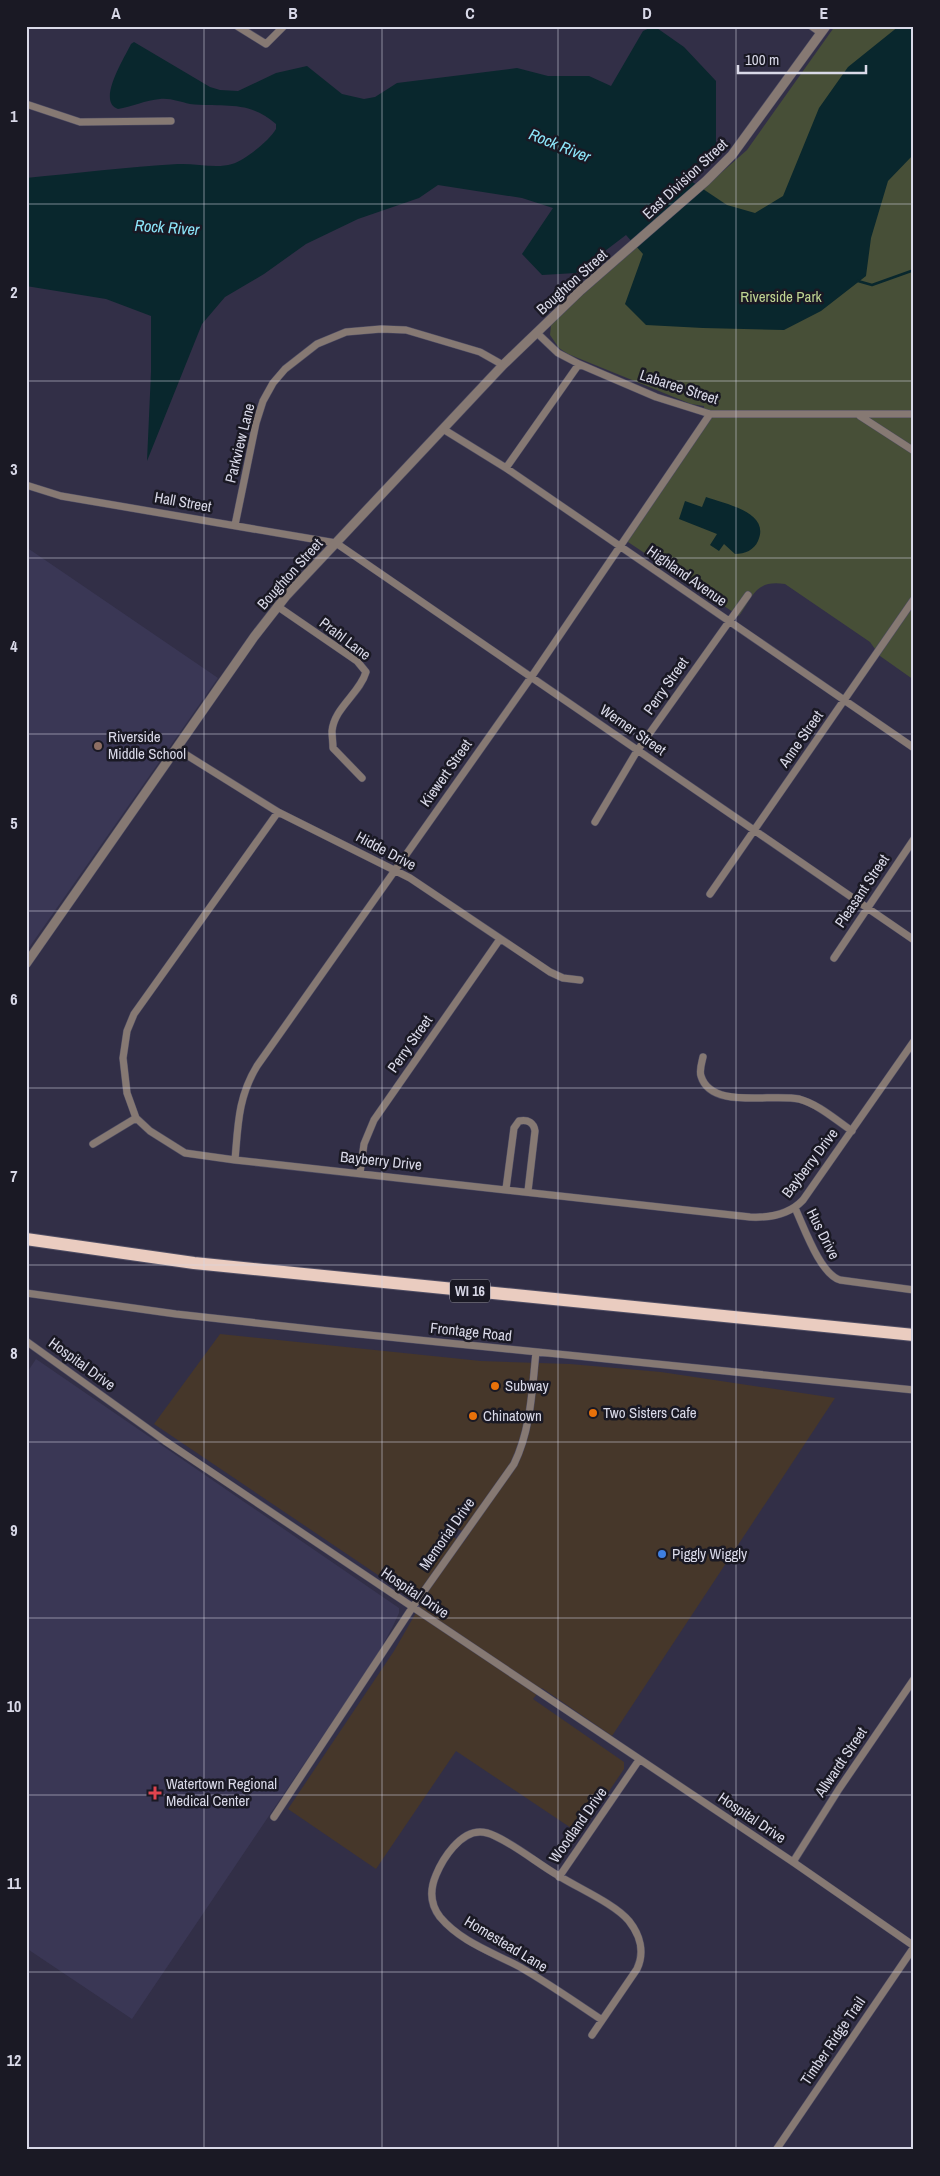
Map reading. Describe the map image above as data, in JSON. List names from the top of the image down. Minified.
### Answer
{"streets":{"highway":["WI 16"],"street":["East Division Street","Boughton Street","Labaree Street","Parkview Lane","Hall Street","Highland Avenue","Prahl Lane","Perry Street","Werner Street","Anne Street","Kiewert Street","Hidde Drive","Pleasant Street","Bayberry Drive","Hus Drive","Frontage Road","Hospital Drive","Memorial Drive","Allwardt Street","Woodland Drive","Homestead Lane","Timber Ridge Trail"]},"crossings":[["East Division Street","Boughton Street"],["Boughton Street","Labaree Street"],["Boughton Street","Parkview Lane"],["Boughton Street","Hall Street"],["Boughton Street","Highland Avenue"],["Boughton Street","Prahl Lane"],["Boughton Street","Werner Street"],["Boughton Street","Hidde Drive"],["Labaree Street","Kiewert Street"],["Parkview Lane","Hall Street"],["Hall Street","Werner Street"],["Highland Avenue","Perry Street"],["Highland Avenue","Anne Street"],["Highland Avenue","Kiewert Street"],["Perry Street","Werner Street"],["Perry Street","Hidde Drive"],["Perry Street","Bayberry Drive"],["Werner Street","Anne Street"],["Werner Street","Kiewert Street"],["Werner Street","Pleasant Street"],["Kiewert Street","Hidde Drive"],["Kiewert Street","Bayberry Drive"],["Hidde Drive","Bayberry Drive"],["Bayberry Drive","Hus Drive"],["Frontage Road","Memorial Drive"],["Hospital Drive","Memorial Drive"],["Hospital Drive","Allwardt Street"],["Hospital Drive","Woodland Drive"],["Hospital Drive","Timber Ridge Trail"],["Woodland Drive","Homestead Lane"]],"water":["Rock River"],"parks":["Riverside Park"],"places":{"other":["Riverside Middle School","Subway","Two Sisters Cafe","Chinatown","Piggly Wiggly"],"health":["Watertown Regional Medical Center"]},"scale_bar":"100 m","grid":{"columns":["A","B","C","D","E"],"rows":["1","2","3","4","5","6","7","8","9","10","11","12"]}}
